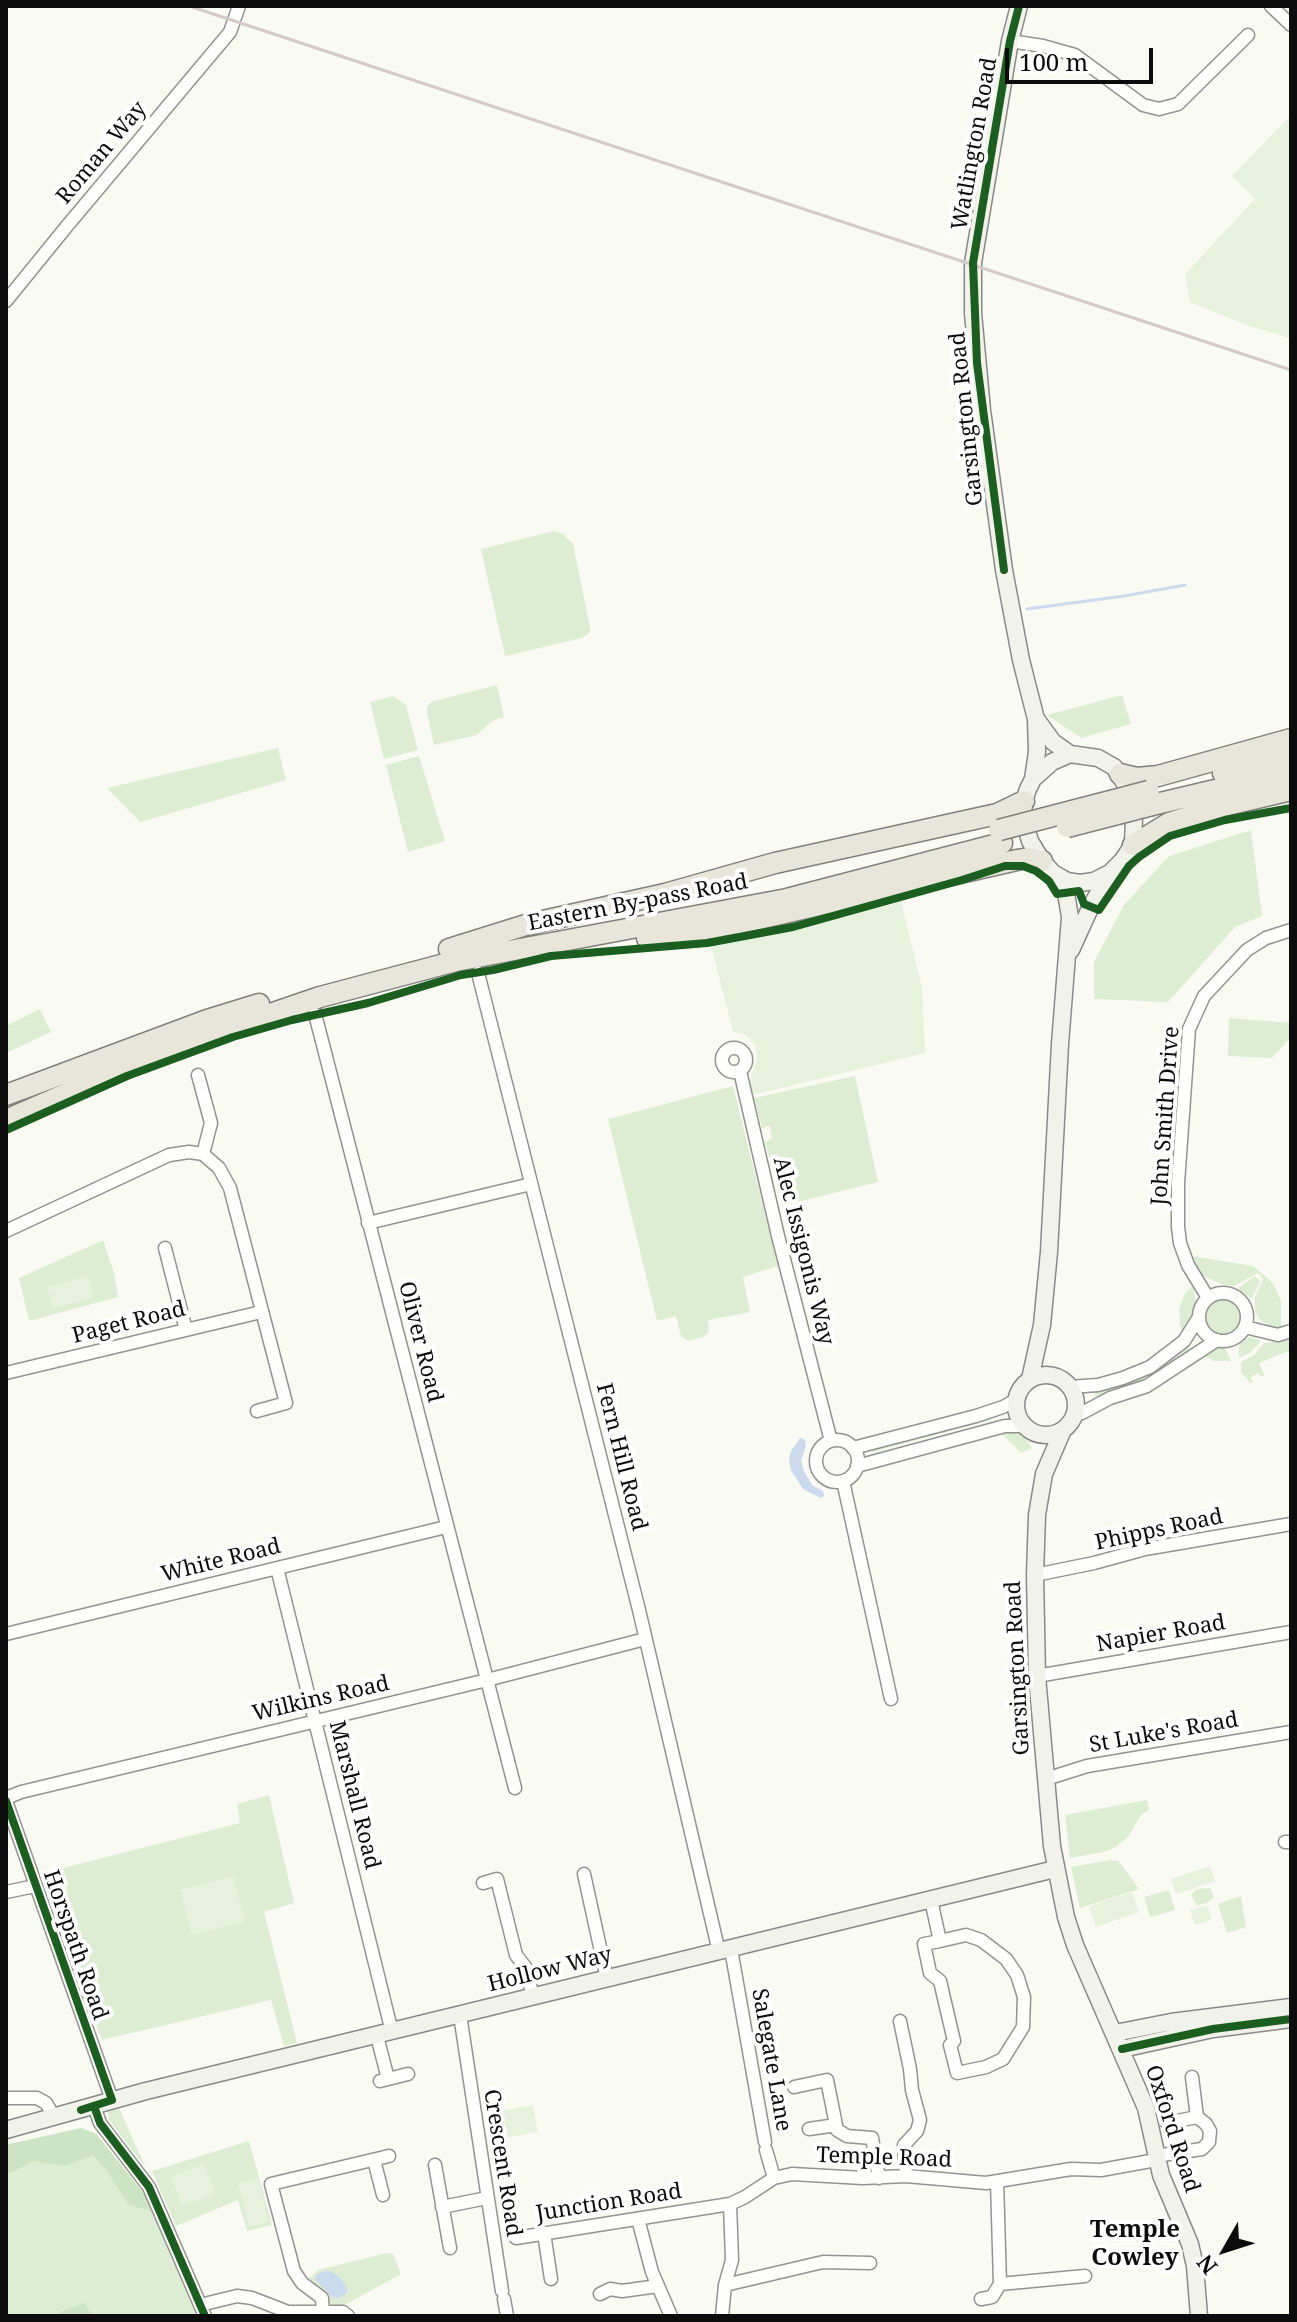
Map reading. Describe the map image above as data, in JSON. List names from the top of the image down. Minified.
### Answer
{"streets":{"highway":["Eastern By-pass Road"],"main road":["Watlington Road","Garsington Road","Hollow Way","Oxford Road"],"street":["Roman Way","John Smith Drive","Alec Issigonis Way","Paget Road","Oliver Road","Fern Hill Road","Phipps Road","White Road","Napier Road","Wilkins Road","St Luke's Road","Marshall Road","Horspath Road","Salegate Lane","Temple Road","Crescent Road","Junction Road"]},"crossings":[["Watlington Road","Garsington Road"],["Garsington Road","Phipps Road"],["Garsington Road","Napier Road"],["Garsington Road","St Luke's Road"],["Garsington Road","Hollow Way"],["Garsington Road","Oxford Road"],["Oliver Road","White Road"],["Oliver Road","Wilkins Road"],["Fern Hill Road","Wilkins Road"],["Fern Hill Road","Hollow Way"],["Fern Hill Road","Salegate Lane"],["White Road","Marshall Road"],["Wilkins Road","Marshall Road"],["Wilkins Road","Horspath Road"],["Marshall Road","Hollow Way"],["Horspath Road","Hollow Way"],["Hollow Way","Salegate Lane"],["Hollow Way","Oxford Road"],["Hollow Way","Crescent Road"],["Salegate Lane","Temple Road"],["Oxford Road","Temple Road"],["Temple Road","Junction Road"],["Crescent Road","Junction Road"]],"districts":["Temple Cowley"],"scale_bar":"100 m","north":"bottom left"}
